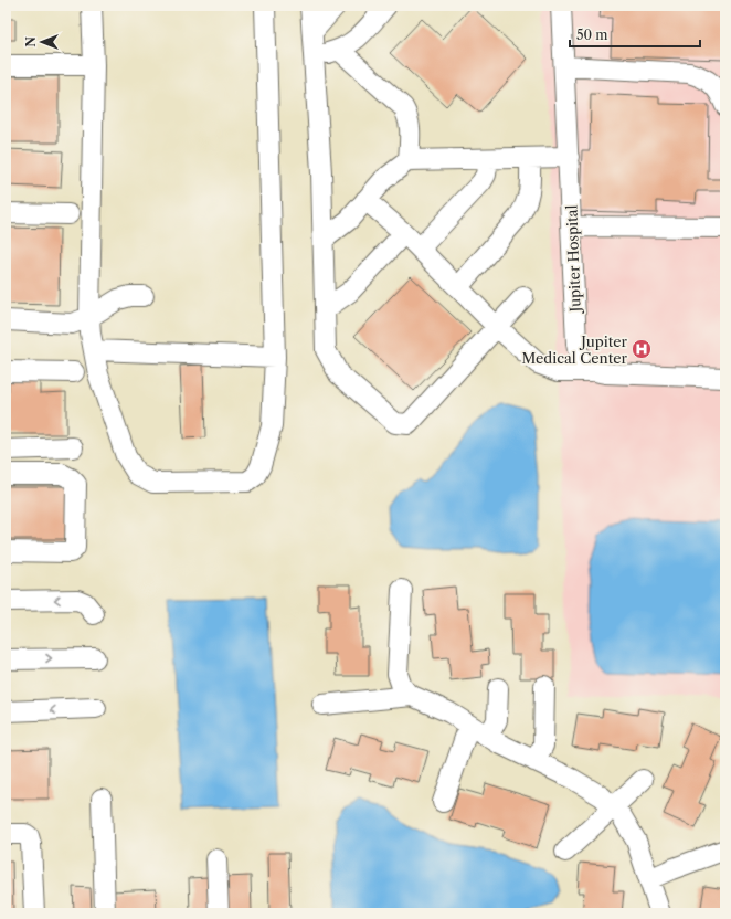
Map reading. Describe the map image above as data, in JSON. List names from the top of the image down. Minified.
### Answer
{"streets":{"lane":["Jupiter Hospital"]},"places":{"hospital":["Jupiter Medical Center"]},"scale_bar":"50 m","north":"left"}
